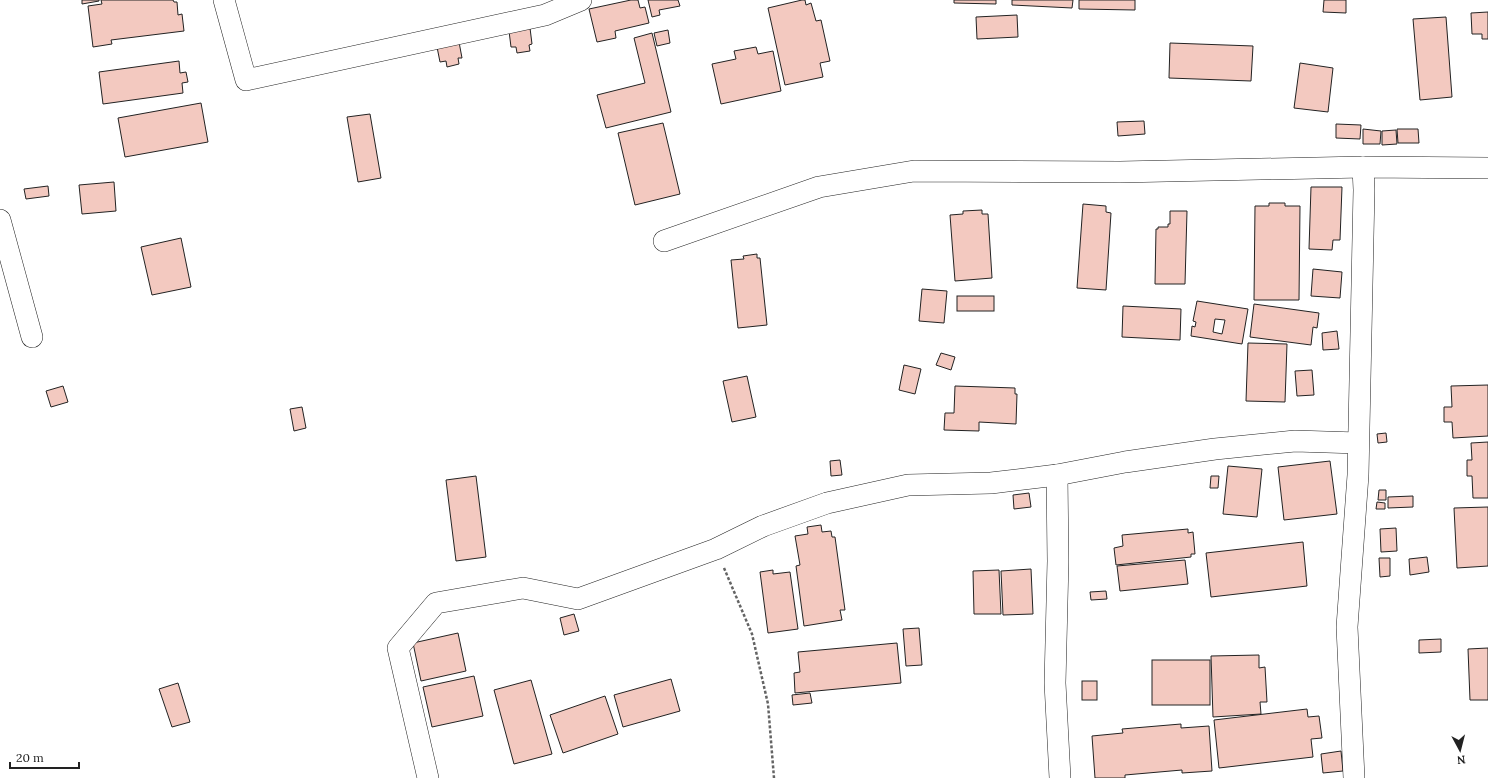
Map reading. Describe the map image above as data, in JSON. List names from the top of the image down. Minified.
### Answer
{"scale_bar":"20 m","north":"bottom"}
